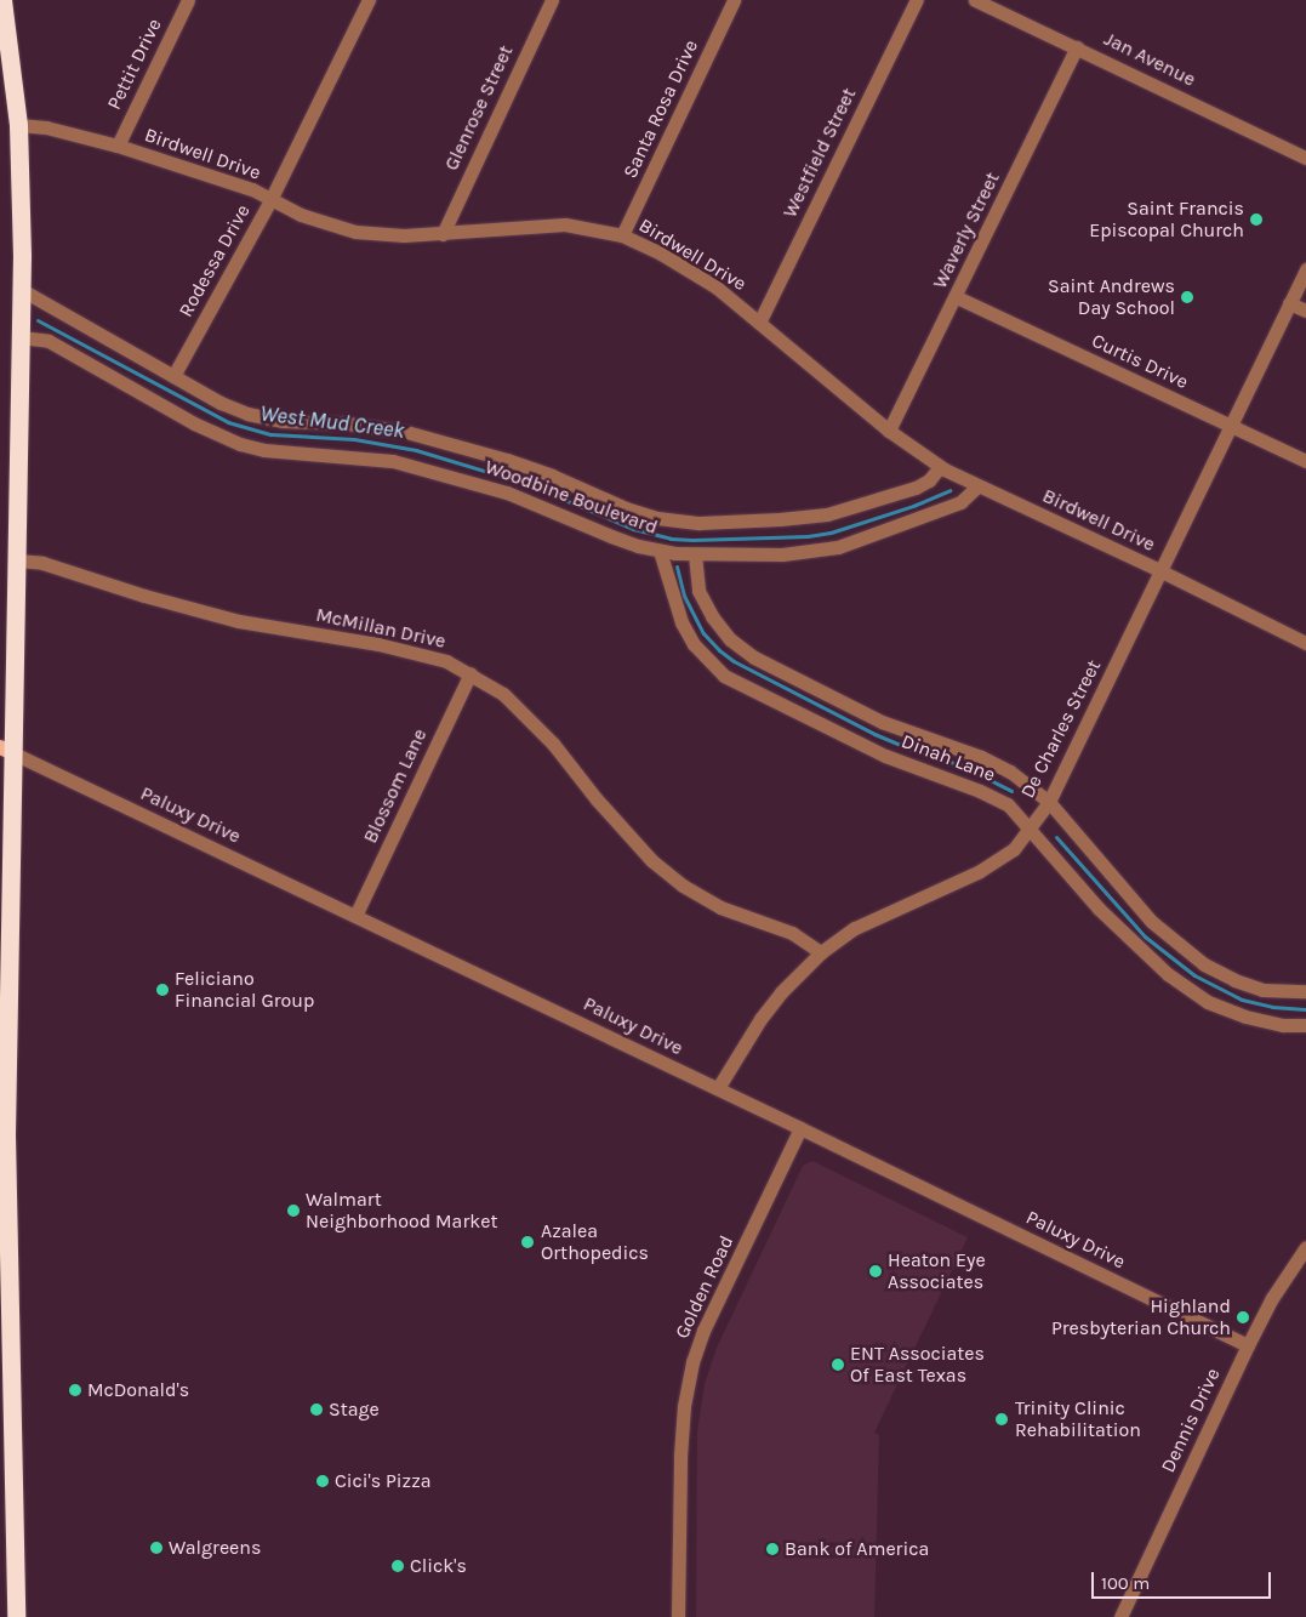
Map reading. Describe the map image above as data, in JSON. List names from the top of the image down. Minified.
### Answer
{"streets":{"street":["Jan Avenue","Pettit Drive","Glenrose Street","Santa Rosa Drive","Westfield Street","Birdwell Drive","Waverly Street","Rodessa Drive","Curtis Drive","Woodbine Boulevard","McMillan Drive","De Charles Street","Dinah Lane","Blossom Lane","Paluxy Drive","Golden Road","Dennis Drive"]},"crossings":[["Jan Avenue","Waverly Street"],["Pettit Drive","Birdwell Drive"],["Glenrose Street","Birdwell Drive"],["Santa Rosa Drive","Birdwell Drive"],["Westfield Street","Birdwell Drive"],["Birdwell Drive","Waverly Street"],["Birdwell Drive","Rodessa Drive"],["Birdwell Drive","Woodbine Boulevard"],["Birdwell Drive","De Charles Street"],["Waverly Street","Curtis Drive"],["Rodessa Drive","Woodbine Boulevard"],["Curtis Drive","De Charles Street"],["Woodbine Boulevard","Dinah Lane"],["McMillan Drive","De Charles Street"],["McMillan Drive","Blossom Lane"],["De Charles Street","Dinah Lane"],["De Charles Street","Paluxy Drive"],["Blossom Lane","Paluxy Drive"],["Paluxy Drive","Golden Road"],["Paluxy Drive","Dennis Drive"]],"water":["West Mud Creek"],"places":["Saint Francis Episcopal Church","Saint Andrews Day School","Feliciano Financial Group","Walmart Neighborhood Market","Azalea Orthopedics","Heaton Eye Associates","Highland Presbyterian Church","ENT Associates Of East Texas","McDonald's","Stage","Trinity Clinic Rehabilitation","Cici's Pizza","Walgreens","Bank of America","Click's"],"scale_bar":"100 m"}
